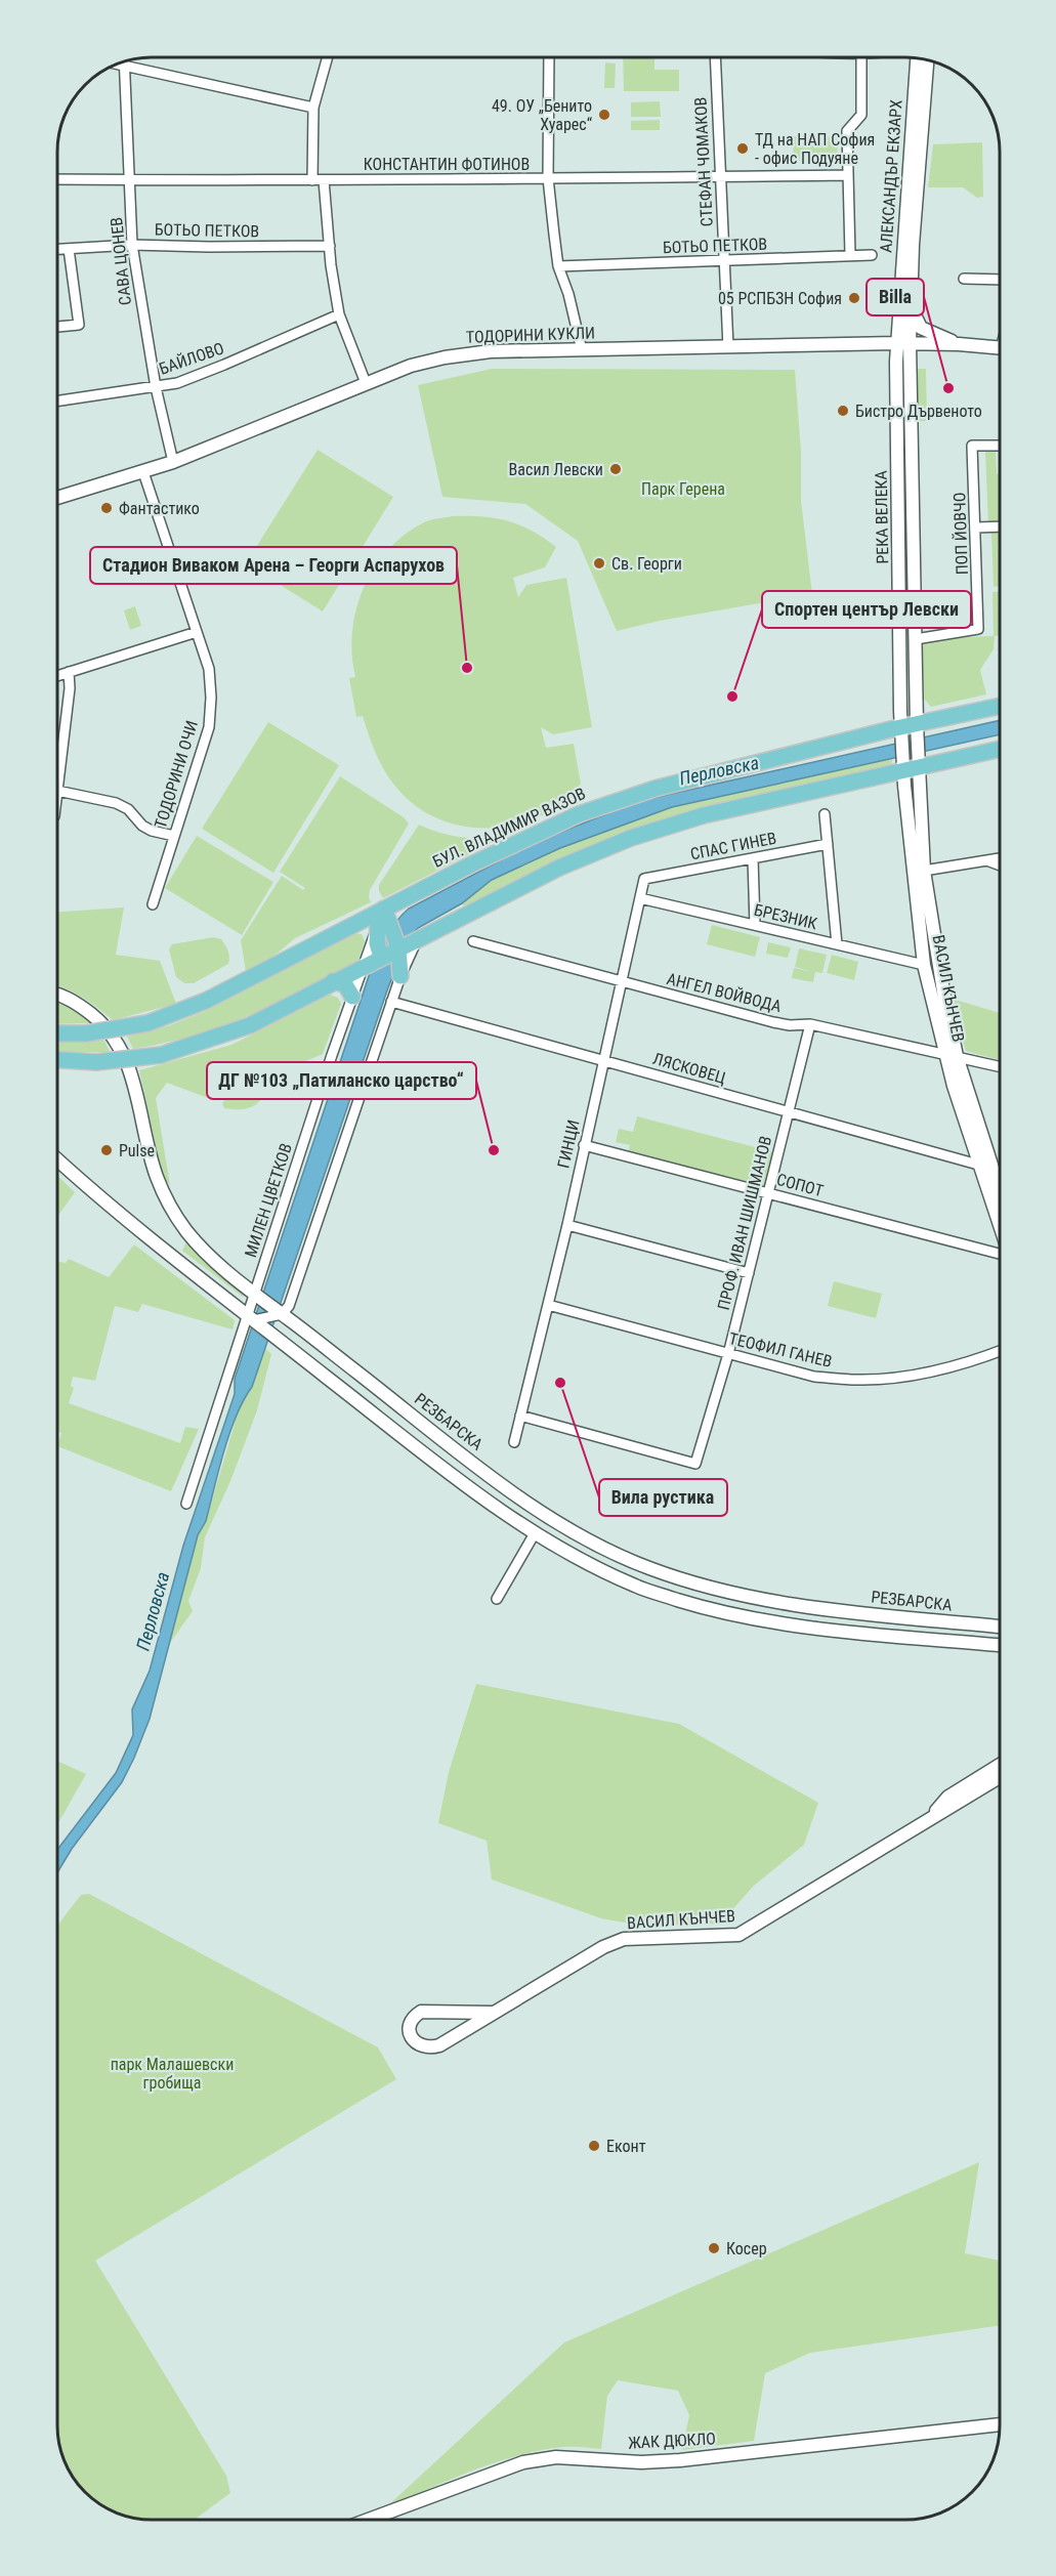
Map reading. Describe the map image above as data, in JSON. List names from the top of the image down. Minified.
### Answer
{"streets":{"main road":["БУЛ. ВЛАДИМИР ВАЗОВ"],"street":["СТЕФАН ЧОМАКОВ","КОНСТАНТИН ФОТИНОВ","АЛЕКСАНДЪР ЕКЗАРХ","БОТЬО ПЕТКОВ","САВА ЦОНЕВ","ТОДОРИНИ КУКЛИ","БАЙЛОВО","РЕКА ВЕЛЕКА","ПОП ЙОВЧО","ТОДОРИНИ ОЧИ","СПАС ГИНЕВ","БРЕЗНИК","ВАСИЛ КЪНЧЕВ","АНГЕЛ ВОЙВОДА","ЛЯСКОВЕЦ","ГИНЦИ","СОПОТ","МИЛЕН ЦВЕТКОВ","ПРОФ. ИВАН ШИШМАНОВ","ТЕОФИЛ ГАНЕВ","РЕЗБАРСКА","ЖАК ДЮКЛО"]},"crossings":[["СТЕФАН ЧОМАКОВ","КОНСТАНТИН ФОТИНОВ"],["СТЕФАН ЧОМАКОВ","БОТЬО ПЕТКОВ"],["СТЕФАН ЧОМАКОВ","ТОДОРИНИ КУКЛИ"],["КОНСТАНТИН ФОТИНОВ","САВА ЦОНЕВ"],["АЛЕКСАНДЪР ЕКЗАРХ","ТОДОРИНИ КУКЛИ"],["АЛЕКСАНДЪР ЕКЗАРХ","РЕКА ВЕЛЕКА"],["БОТЬО ПЕТКОВ","САВА ЦОНЕВ"],["САВА ЦОНЕВ","ТОДОРИНИ КУКЛИ"],["САВА ЦОНЕВ","БАЙЛОВО"],["ТОДОРИНИ КУКЛИ","РЕКА ВЕЛЕКА"],["ТОДОРИНИ КУКЛИ","ТОДОРИНИ ОЧИ"],["РЕКА ВЕЛЕКА","ПОП ЙОВЧО"],["РЕКА ВЕЛЕКА","БУЛ. ВЛАДИМИР ВАЗОВ"],["РЕКА ВЕЛЕКА","ВАСИЛ КЪНЧЕВ"],["БУЛ. ВЛАДИМИР ВАЗОВ","ВАСИЛ КЪНЧЕВ"],["БУЛ. ВЛАДИМИР ВАЗОВ","МИЛЕН ЦВЕТКОВ"],["СПАС ГИНЕВ","ГИНЦИ"],["БРЕЗНИК","ВАСИЛ КЪНЧЕВ"],["БРЕЗНИК","ГИНЦИ"],["ВАСИЛ КЪНЧЕВ","АНГЕЛ ВОЙВОДА"],["ВАСИЛ КЪНЧЕВ","ЛЯСКОВЕЦ"],["АНГЕЛ ВОЙВОДА","ГИНЦИ"],["АНГЕЛ ВОЙВОДА","ПРОФ. ИВАН ШИШМАНОВ"],["ЛЯСКОВЕЦ","ГИНЦИ"],["ЛЯСКОВЕЦ","ПРОФ. ИВАН ШИШМАНОВ"],["ГИНЦИ","СОПОТ"],["ГИНЦИ","ПРОФ. ИВАН ШИШМАНОВ"],["ГИНЦИ","ТЕОФИЛ ГАНЕВ"],["СОПОТ","ПРОФ. ИВАН ШИШМАНОВ"],["МИЛЕН ЦВЕТКОВ","РЕЗБАРСКА"],["ПРОФ. ИВАН ШИШМАНОВ","ТЕОФИЛ ГАНЕВ"]],"water":["Перловска"],"parks":["Парк Герена","парк Малашевски гробища"],"places":["49. ОУ „Бенито Хуарес“","ТД на НАП София - офис Подуяне","05 РСПБЗН София","Billa","Бистро Дървеното","Васил Левски","Фантастико","Св. Георги","Стадион Виваком Арена – Георги Аспарухов","Спортен център Левски","Pulse","ДГ №103 „Патиланско царство“","Вила рустика","Еконт","Косер"]}
